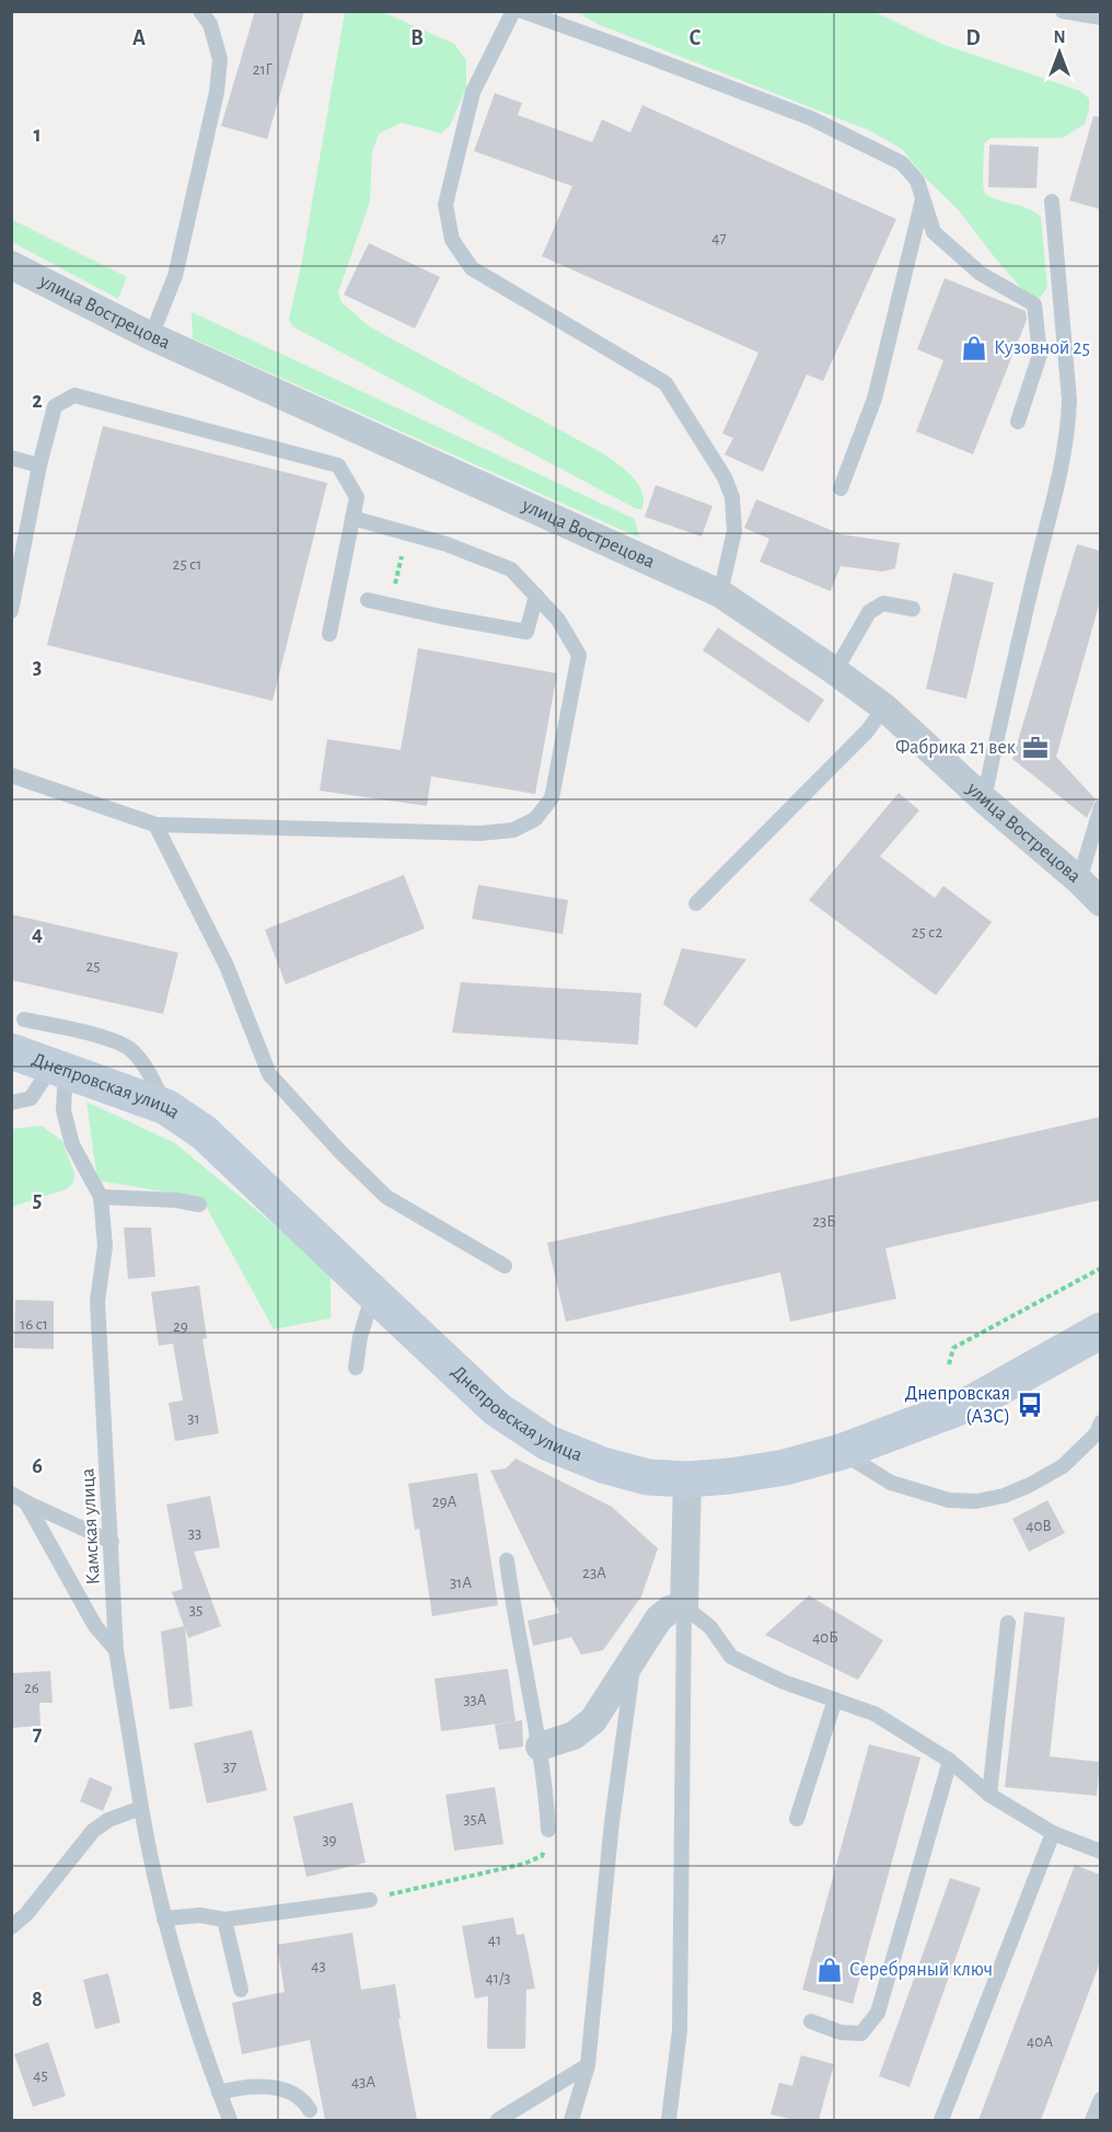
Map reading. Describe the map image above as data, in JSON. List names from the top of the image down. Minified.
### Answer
{"streets":{"main road":["Днепровская улица"],"street":["улица Вострецова"],"lane":["Камская улица"]},"crossings":[["Днепровская улица","Камская улица"]],"places":{"shop":["Кузовной 25","Серебряный ключ"],"office":["Фабрика 21 век"],"bus stop":["Днепровская (АЗС)"]},"house_numbers":["21Г","47","25 с1","25 с2","25","23Б","16 с1","29","31","29А","40В","33","23А","31А","35","40Б","26","33А","37","35А","39","41","43","41/3","40А","45","43А"],"north":"top","grid":{"columns":["A","B","C","D"],"rows":["1","2","3","4","5","6","7","8"]}}
